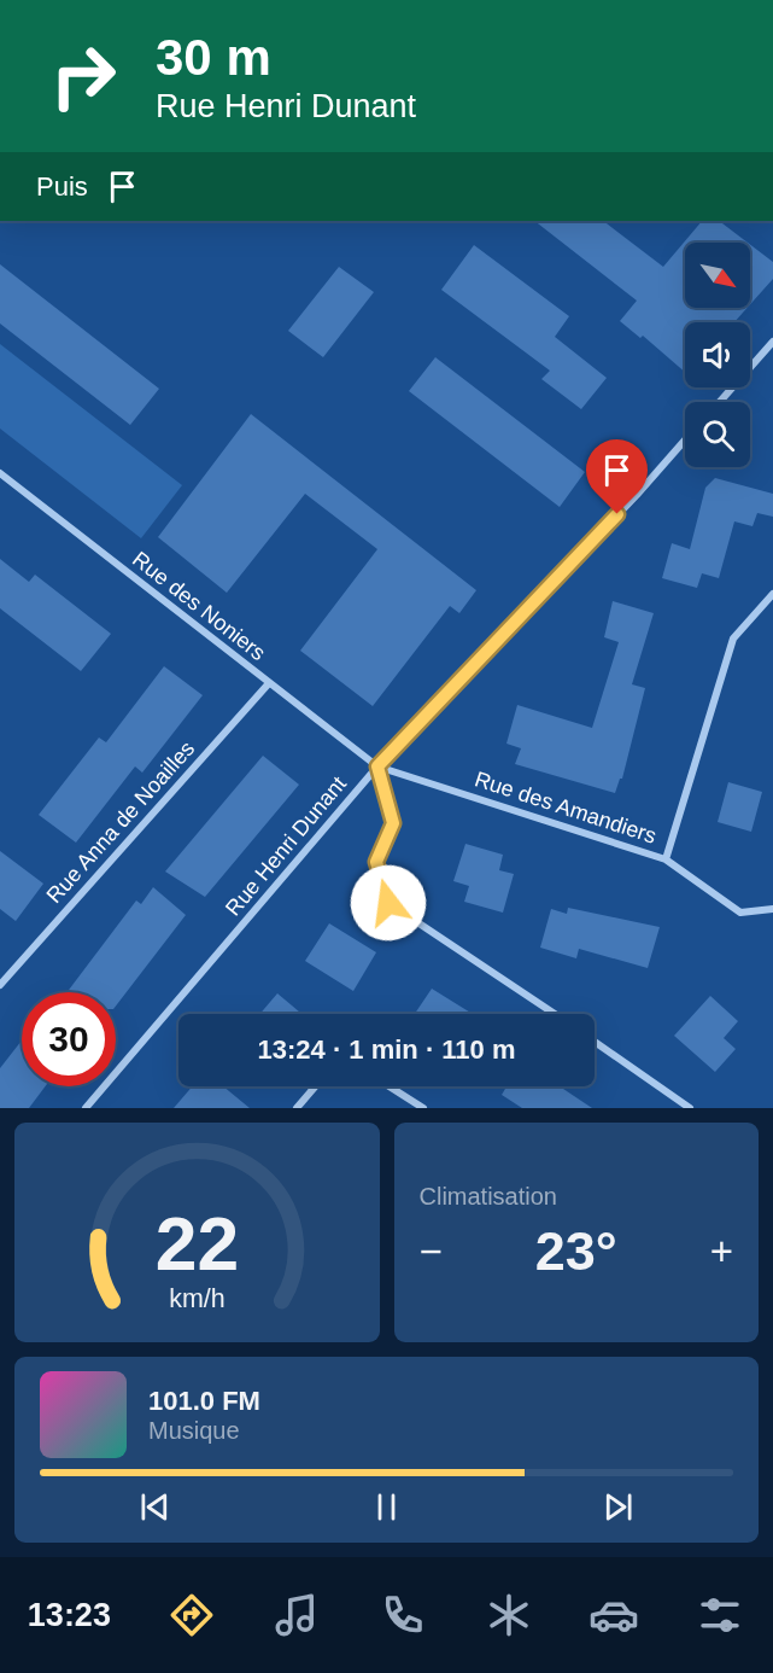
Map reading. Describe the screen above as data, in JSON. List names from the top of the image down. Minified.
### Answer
{"streets":{"street":["Rue des Noniers","Rue des Amandiers","Rue Anna de Noailles","Rue Henri Dunant"]},"crossings":[["Rue des Noniers","Rue des Amandiers"],["Rue des Noniers","Rue Anna de Noailles"],["Rue des Noniers","Rue Henri Dunant"],["Rue des Amandiers","Rue Henri Dunant"]],"north":"bottom right","page":{"turn":["30 m","Rue Henri Dunant"],"then":"Puis","limit":"30","trip":"13:24 · 1 min · 110 m","tile":"Climatisation","heat":["−","23°","+"],"song":["101.0 FM","Musique"],"tabs":"13:23","gauge":["22","km/h"]}}
